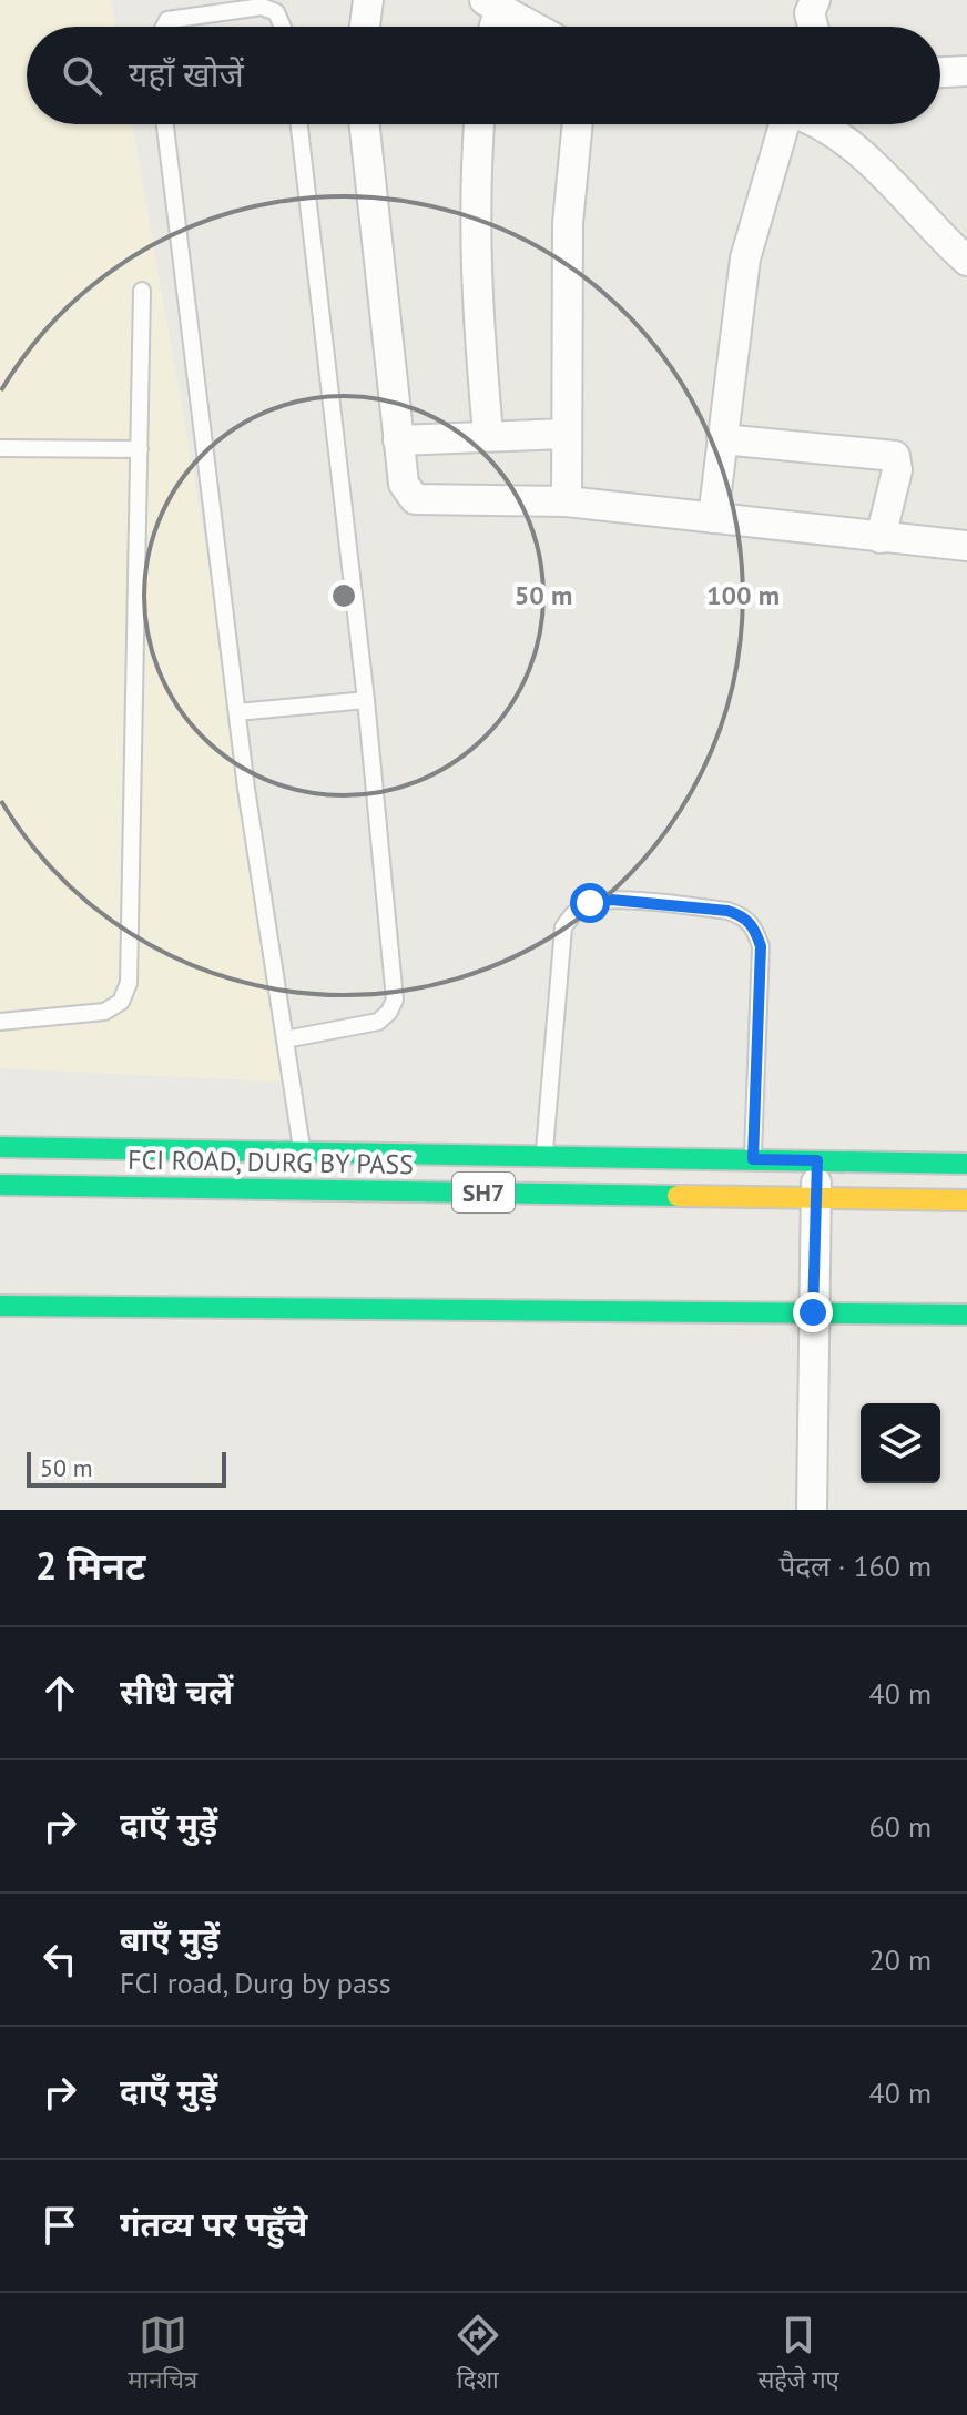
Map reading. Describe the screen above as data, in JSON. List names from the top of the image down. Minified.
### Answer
{"streets":{"main road":["FCI ROAD, DURG BY PASS","SH7"]},"scale_bar":"50 m","page":{"search":"यहाँ खोजें","scale":"50 m","heading":["2 मिनट","पैदल · 160 m"],"list":[["सीधे चलें","40 m"],["दाएँ मुड़ें","60 m"],["बाएँ मुड़ें","FCI road, Durg by pass","20 m"],["दाएँ मुड़ें","40 m"],"गंतव्य पर पहुँचे"],"nav":["मानचित्र","दिशा","सहेजे गए"]},"rings":["50 m","100 m"]}
